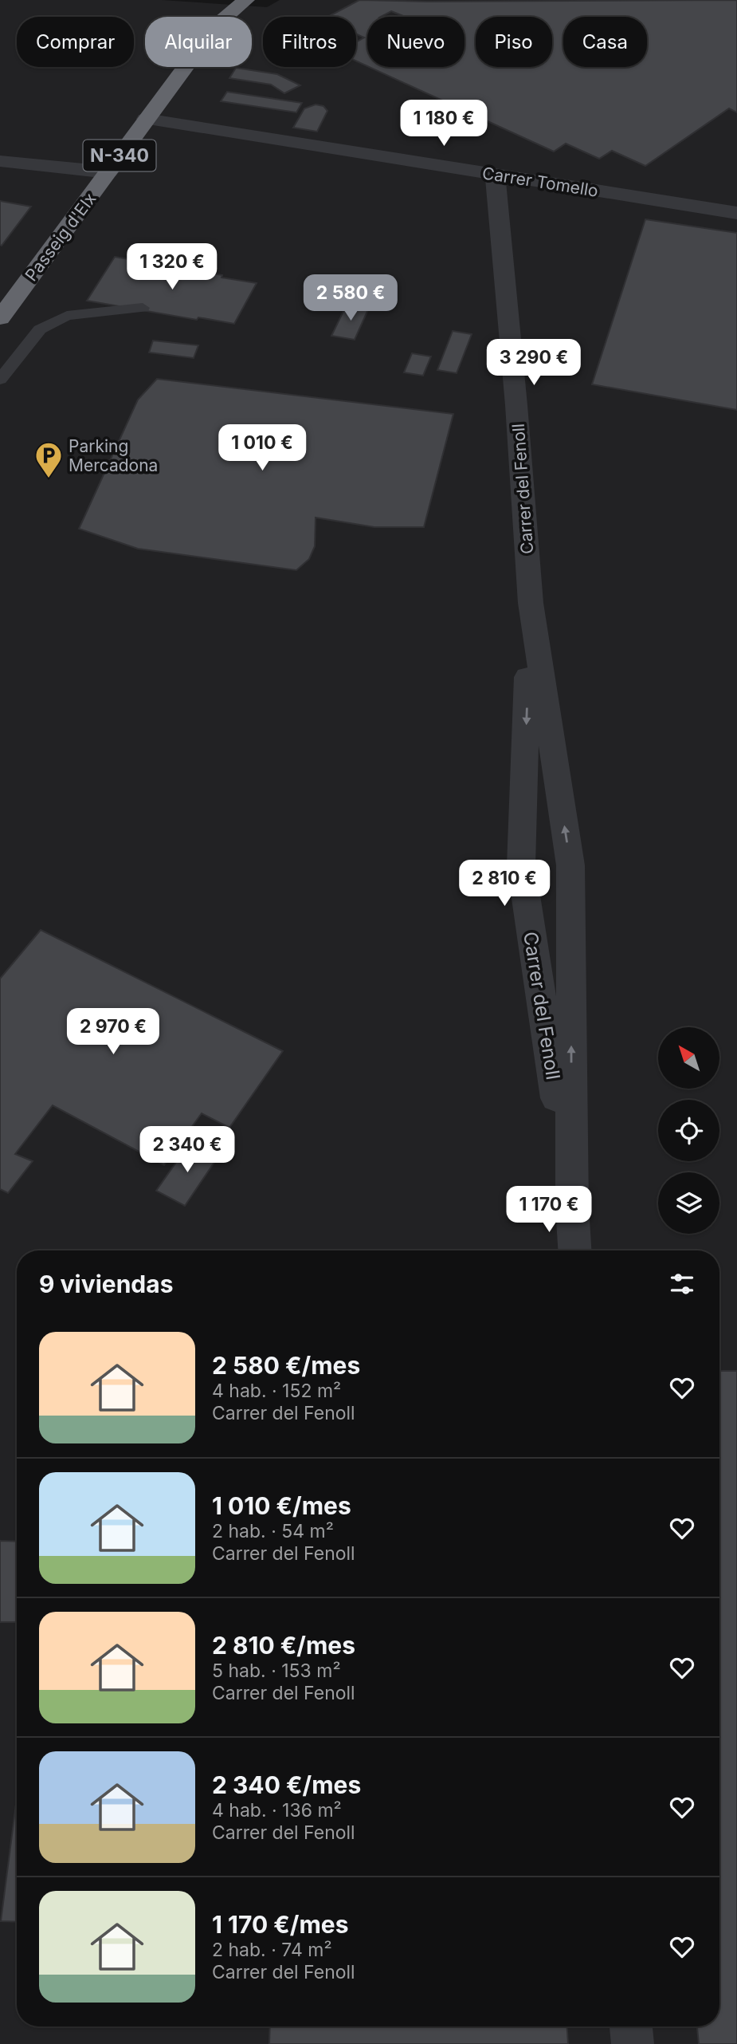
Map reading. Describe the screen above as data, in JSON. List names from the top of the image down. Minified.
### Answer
{"streets":{"highway":["N-340","Passeig d'Elx"],"street":["Carrer Tomello","Carrer del Fenoll"]},"crossings":[["Carrer Tomello","Passeig d'Elx"],["Carrer Tomello","Carrer del Fenoll"]],"places":{"parking":["Parking Mercadona"]},"north":"top left","page":{"chip":["Comprar","Alquilar","Filtros","Nuevo","Piso","Casa"],"price":["1 180 €","1 320 €","2 580 €","3 290 €","1 010 €","2 810 €","2 970 €","2 340 €","1 170 €"],"heading":"9 viviendas","list":[{"name":"2 580 €/mes","note":"4 hab. · 152 m² · Carrer del Fenoll"},{"name":"1 010 €/mes","note":"2 hab. · 54 m² · Carrer del Fenoll"},{"name":"2 810 €/mes","note":"5 hab. · 153 m² · Carrer del Fenoll"},{"name":"2 340 €/mes","note":"4 hab. · 136 m² · Carrer del Fenoll"},{"name":"1 170 €/mes","note":"2 hab. · 74 m² · Carrer del Fenoll"}]}}
